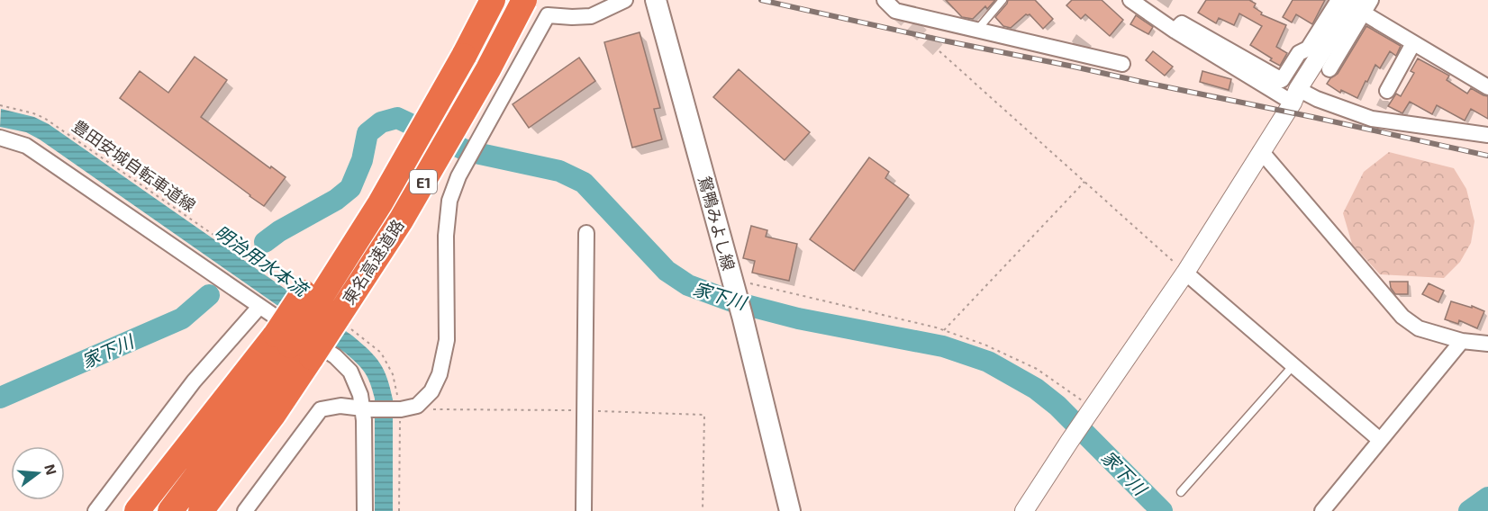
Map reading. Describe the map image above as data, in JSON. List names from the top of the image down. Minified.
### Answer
{"streets":{"highway":["E1","東名高速道路"],"main road":["鴛鴨みよし線"],"path":["豊田安城自転車道線"]},"water":["明治用水本流","家下川"],"north":"right"}
